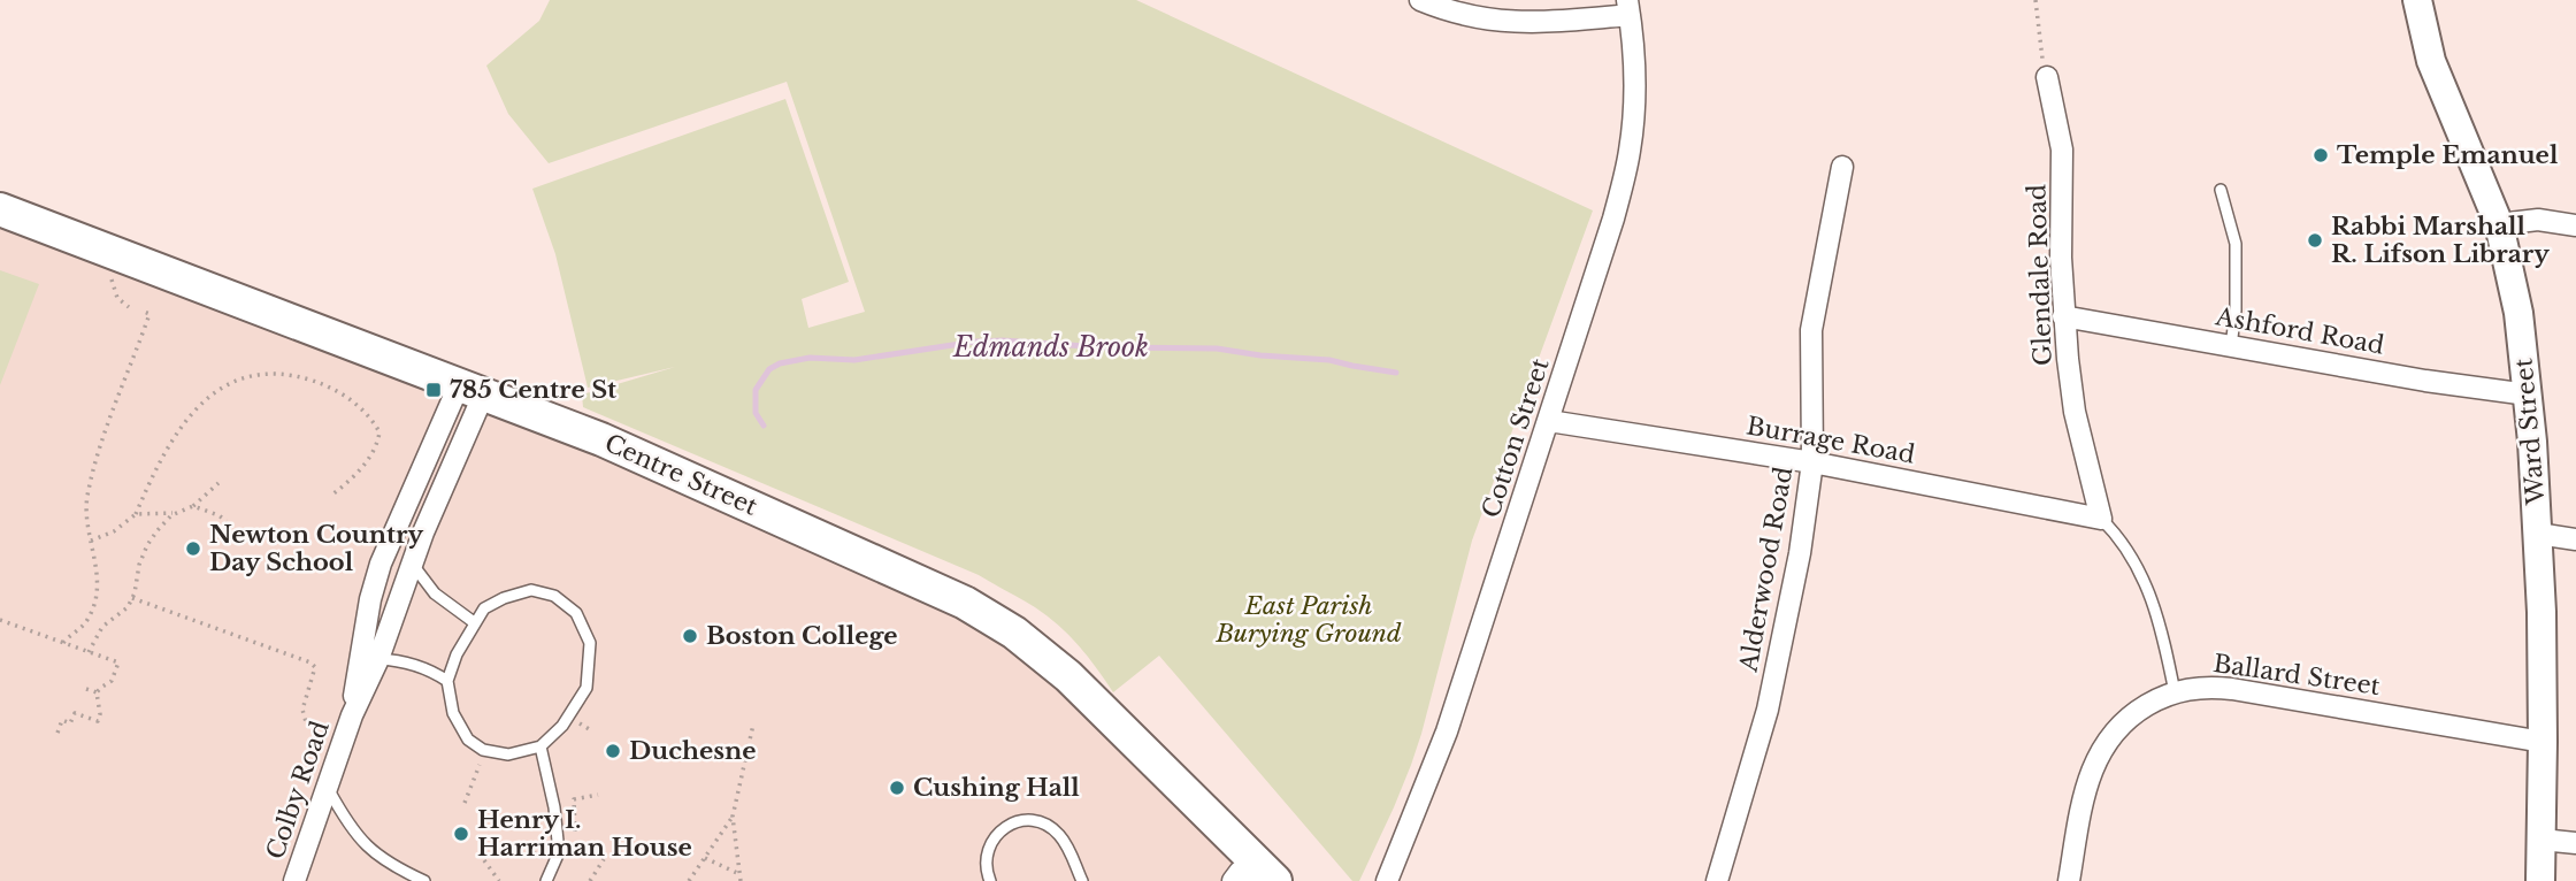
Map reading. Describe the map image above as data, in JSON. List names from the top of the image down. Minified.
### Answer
{"streets":{"main road":["Centre Street"],"street":["Glendale Road","Ashford Road","Ward Street","Cotton Street","Burrage Road","Alderwood Road","Ballard Street","Colby Road"]},"crossings":[["Glendale Road","Ashford Road"],["Glendale Road","Burrage Road"],["Glendale Road","Ballard Street"],["Ashford Road","Ward Street"],["Ward Street","Ballard Street"],["Cotton Street","Burrage Road"],["Burrage Road","Alderwood Road"],["Centre Street","Colby Road"]],"water":["Edmands Brook"],"parks":["East Parish Burying Ground"],"places":{"other":["Temple Emanuel","Rabbi Marshall R. Lifson Library","Newton Country Day School","Boston College","Duchesne","Cushing Hall","Henry I. Harriman House"],"transit":["785 Centre St"]}}
